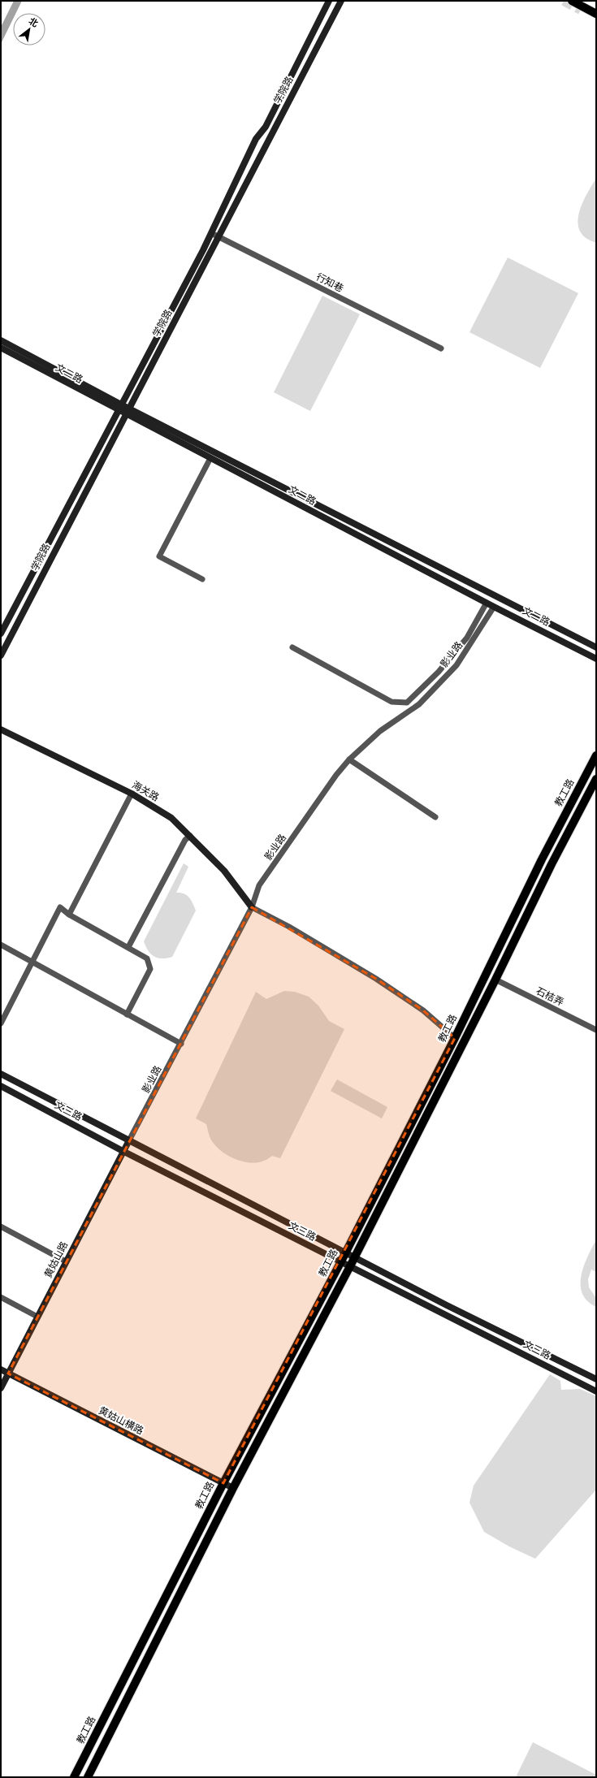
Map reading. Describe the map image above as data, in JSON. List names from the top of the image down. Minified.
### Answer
{"streets":{"main road":["学院路","文二路","海关路","教工路","文三路","黄姑山路","黄姑山横路"],"street":["行知巷","影业路","石桔弄"]},"crossings":[["学院路","行知巷"],["学院路","文二路"],["文二路","影业路"],["影业路","海关路"],["影业路","文三路"],["影业路","黄姑山路"],["教工路","石桔弄"],["教工路","文三路"],["教工路","黄姑山横路"],["文三路","黄姑山路"],["黄姑山路","黄姑山横路"]],"north":"top right"}
